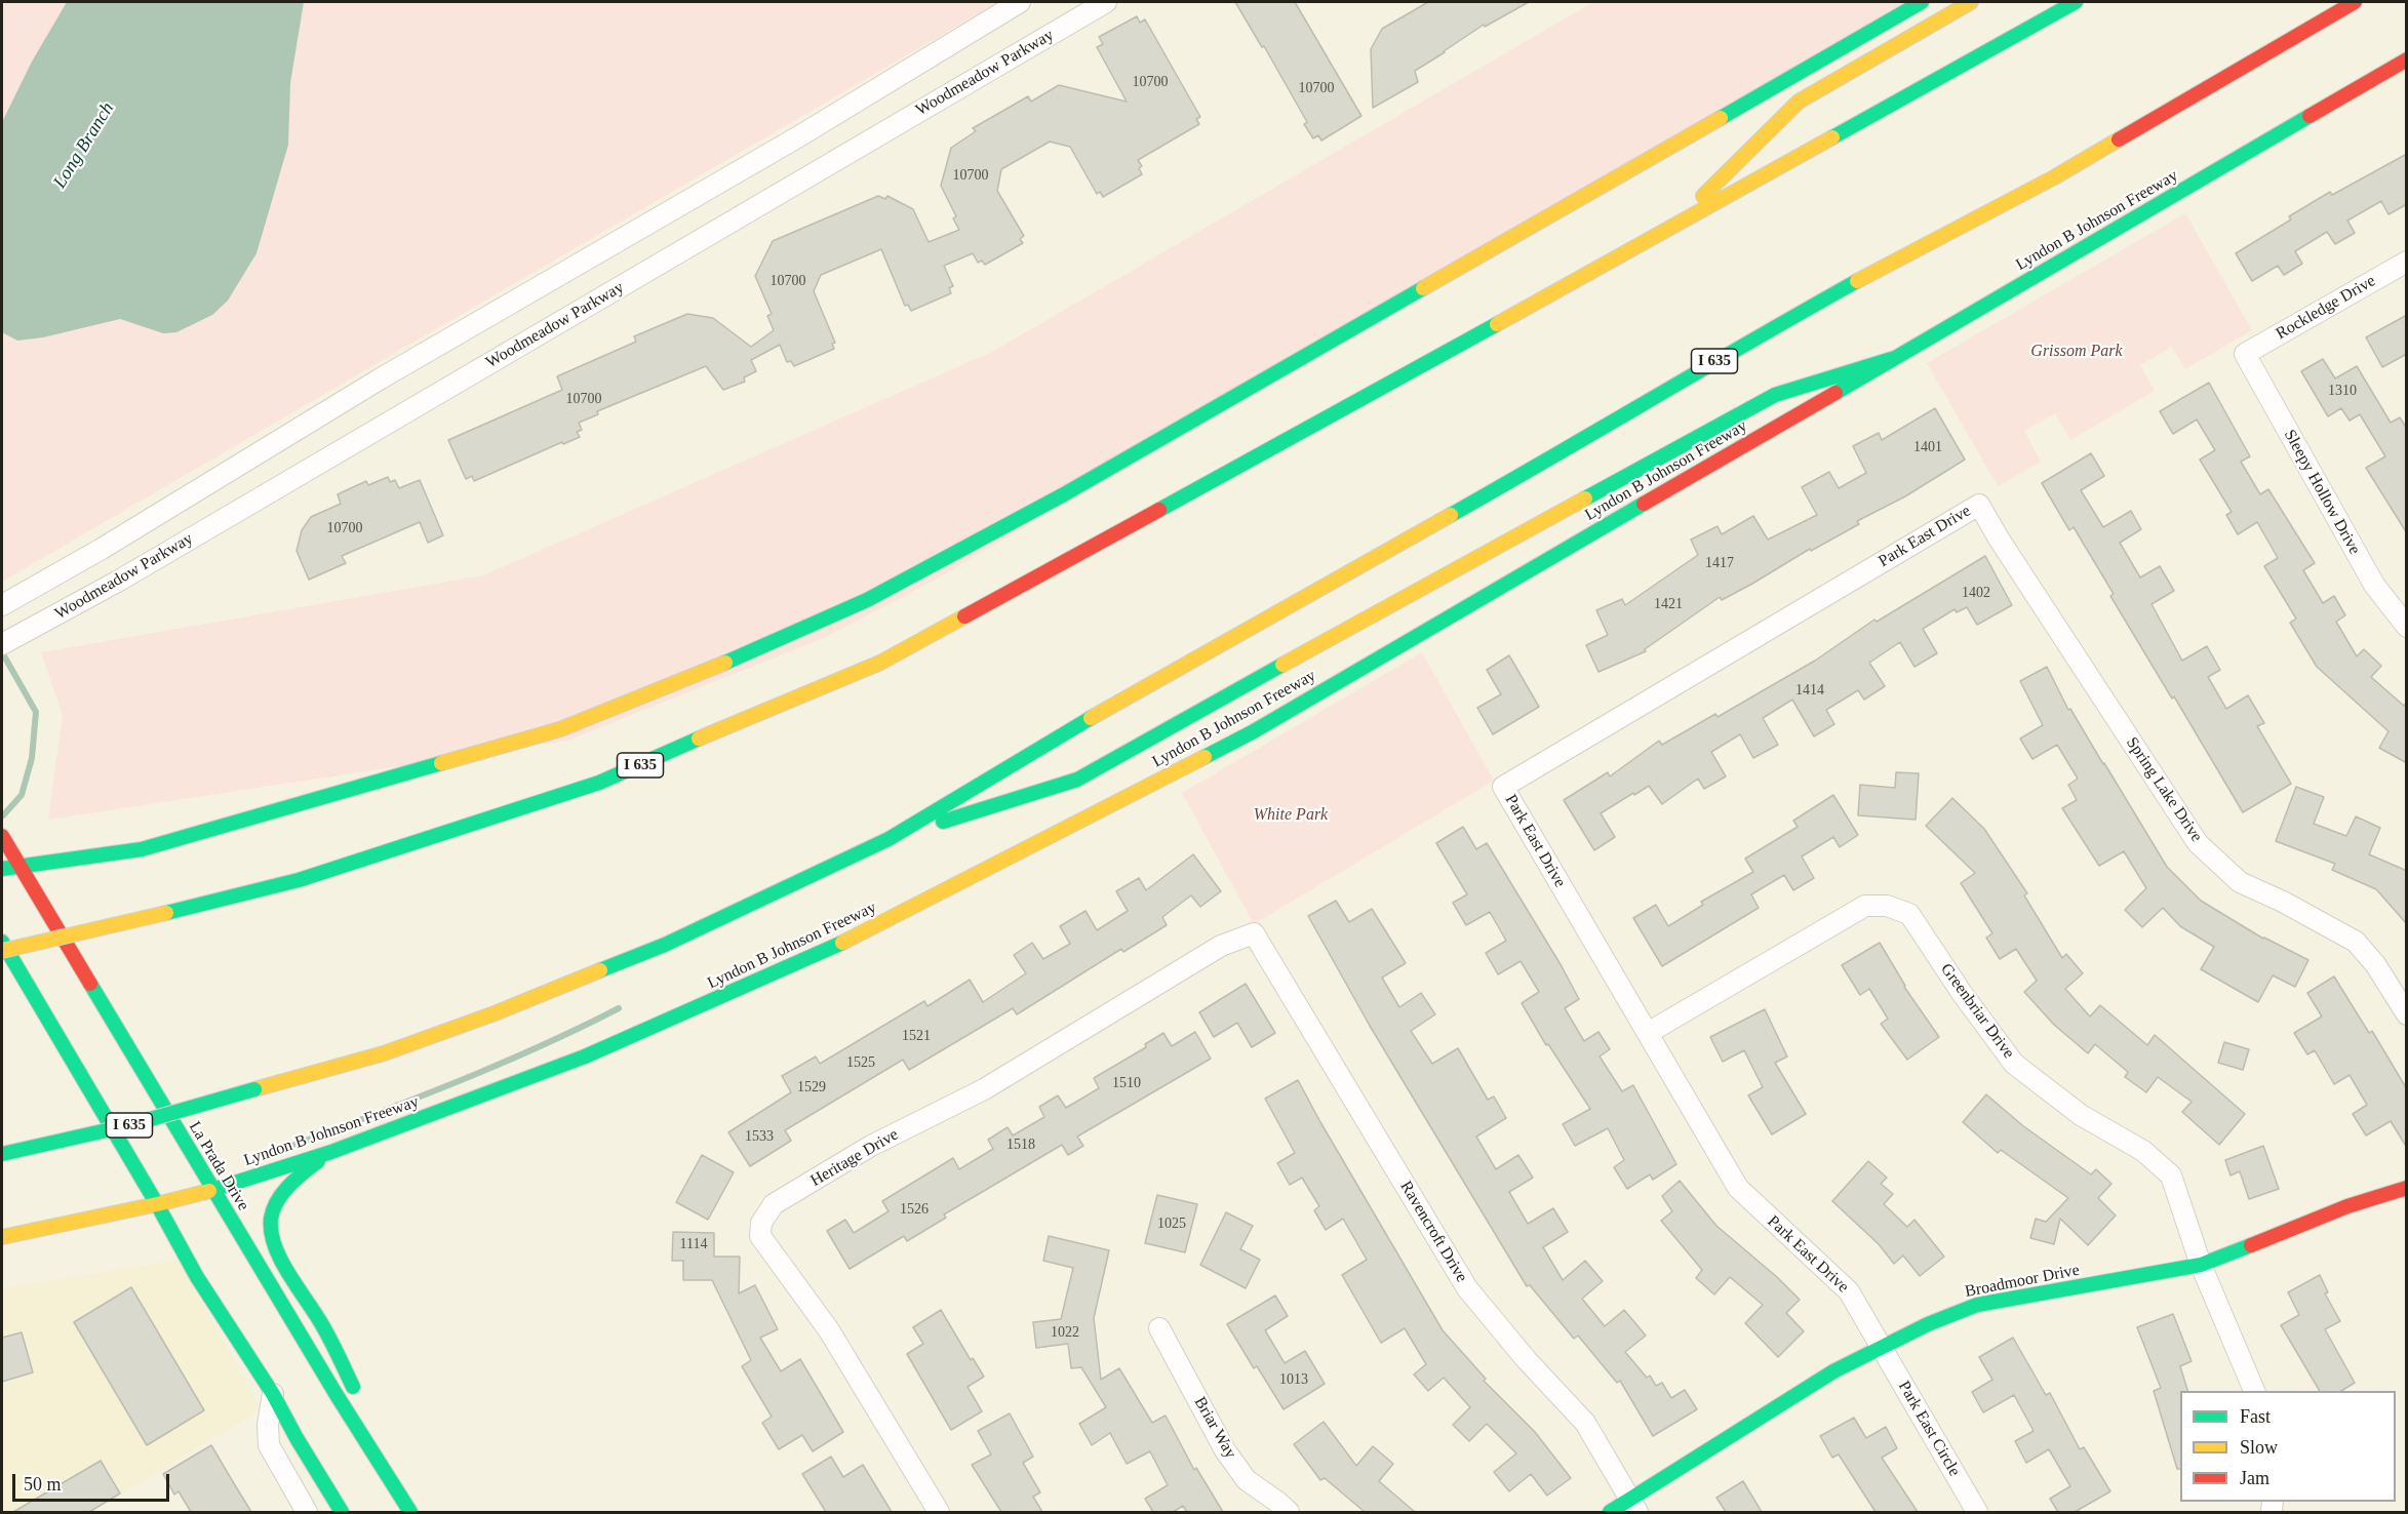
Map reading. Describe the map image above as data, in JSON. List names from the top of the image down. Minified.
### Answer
{"streets":{"main road":["Lyndon B Johnson Freeway","I 635","La Prada Drive","Broadmoor Drive"],"street":["Woodmeadow Parkway","Rockledge Drive","Sleepy Hollow Drive","Park East Drive","Spring Lake Drive","Greenbriar Drive","Heritage Drive","Ravencroft Drive","Briar Way","Park East Circle"]},"crossings":[["Lyndon B Johnson Freeway","La Prada Drive"],["Rockledge Drive","Sleepy Hollow Drive"],["Park East Drive","Spring Lake Drive"],["Park East Drive","Greenbriar Drive"],["Park East Drive","Broadmoor Drive"],["Park East Drive","Park East Circle"],["Greenbriar Drive","Broadmoor Drive"],["Heritage Drive","Ravencroft Drive"],["Ravencroft Drive","Broadmoor Drive"],["Broadmoor Drive","Park East Circle"]],"water":["Long Branch"],"parks":["Grissom Park","White Park"],"house_numbers":["10700","10700","10700","10700","1310","10700","1401","10700","1417","1402","1421","1414","1521","1525","1510","1529","1533","1518","1526","1025","1114","1022","1013"],"legend":["Fast","Slow","Jam"],"scale_bar":"50 m"}
